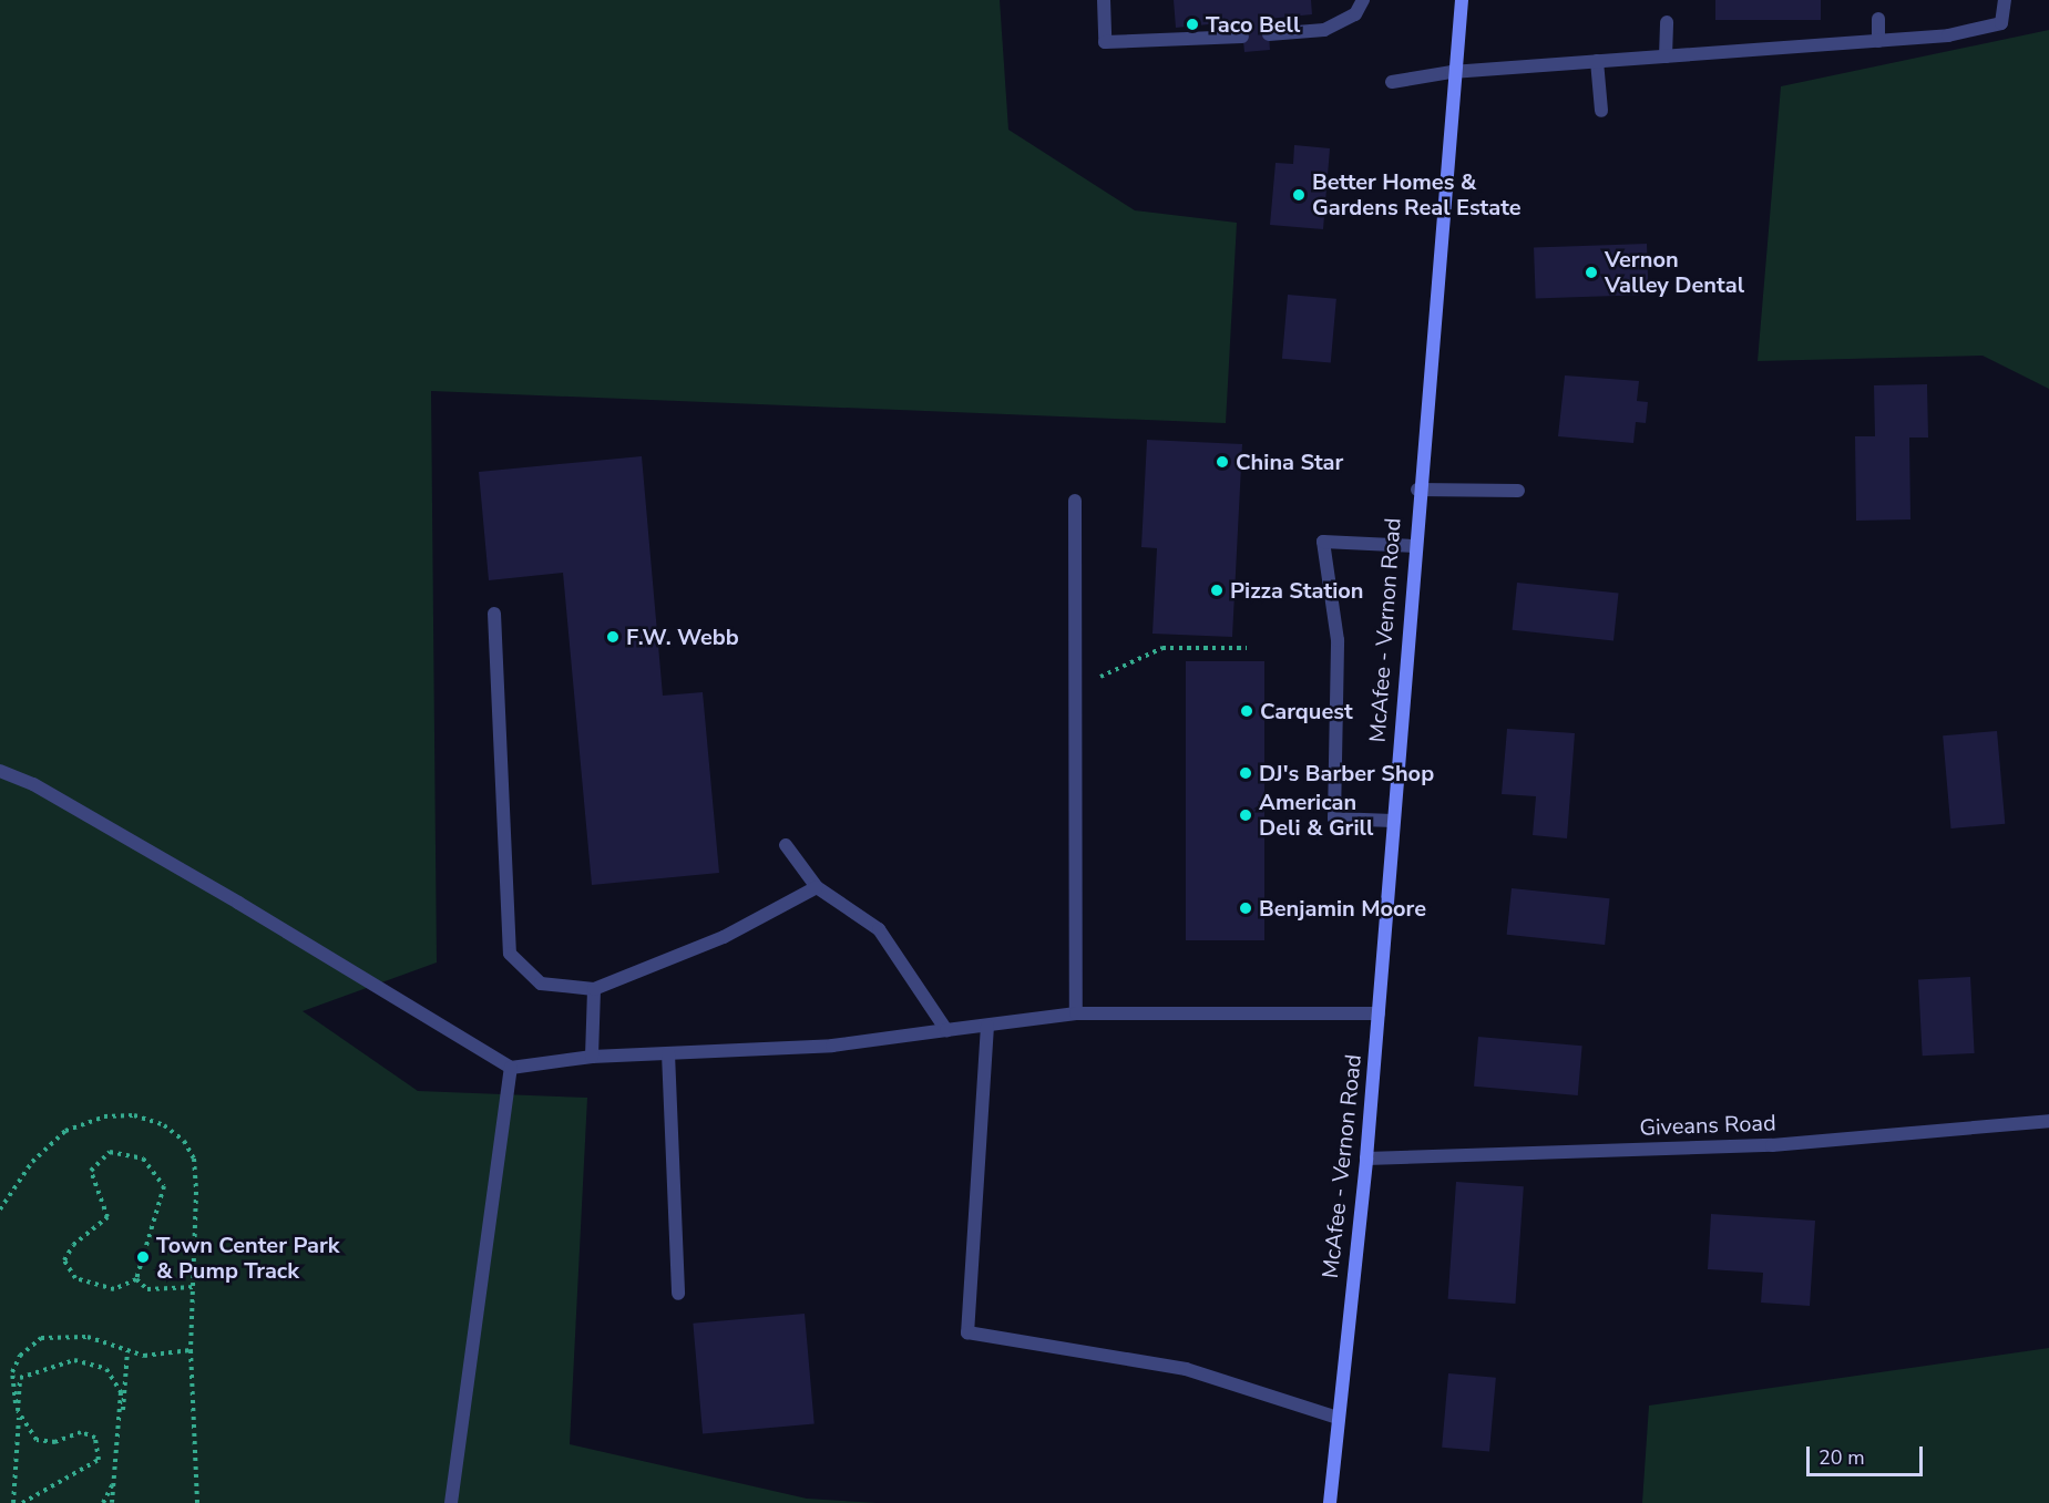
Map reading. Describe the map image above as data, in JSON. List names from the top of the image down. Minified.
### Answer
{"streets":{"main road":["McAfee - Vernon Road"],"street":["Giveans Road"]},"crossings":[["McAfee - Vernon Road","Giveans Road"]],"places":["Taco Bell","Better Homes & Gardens Real Estate","Vernon Valley Dental","China Star","Pizza Station","F.W. Webb","Carquest","DJ's Barber Shop","American Deli & Grill","Benjamin Moore","Town Center Park & Pump Track"],"scale_bar":"20 m"}
